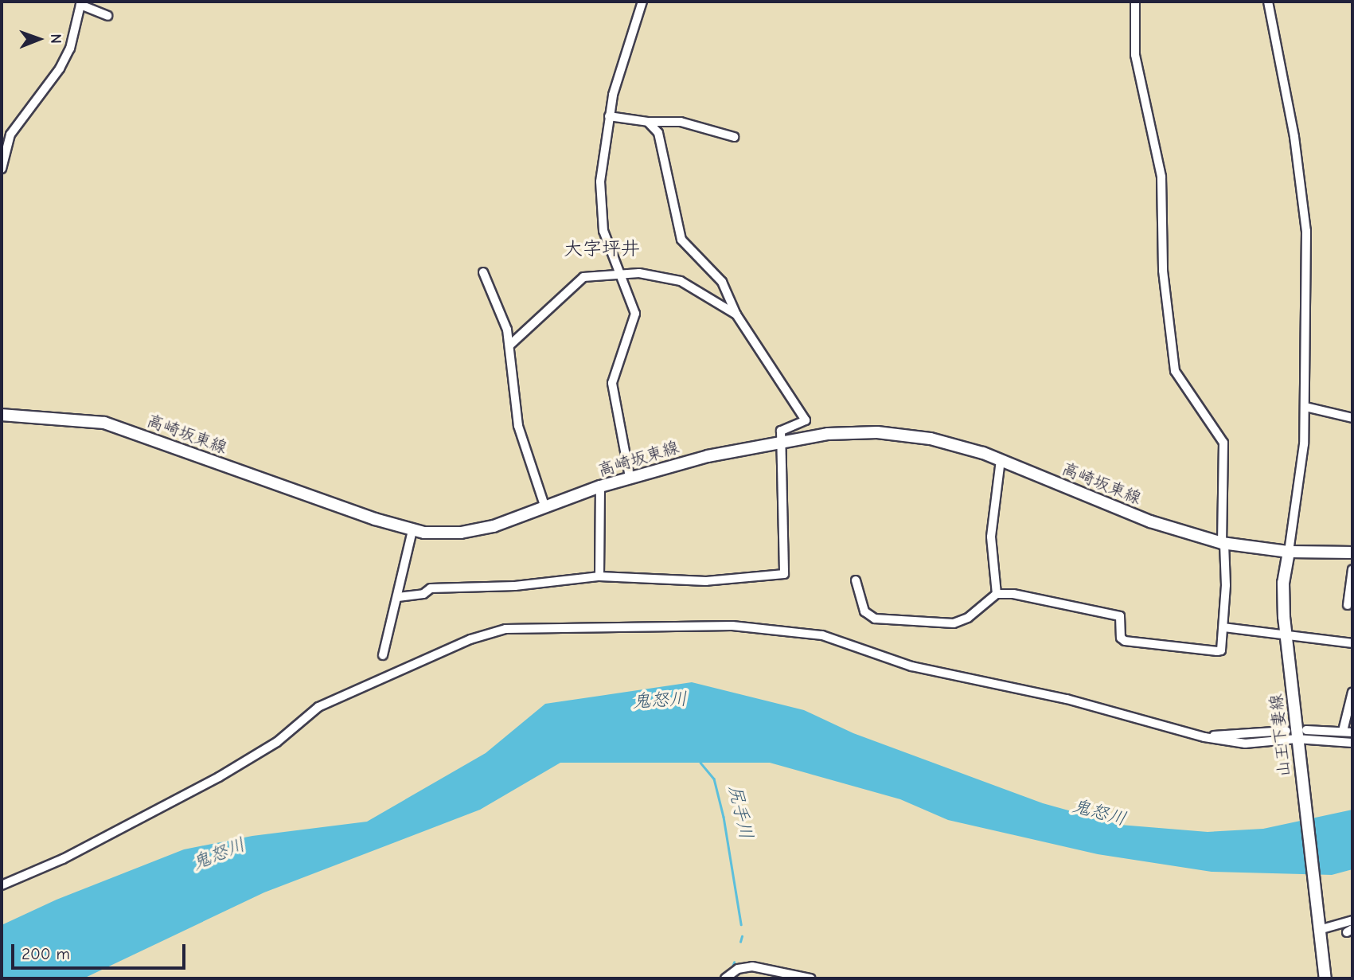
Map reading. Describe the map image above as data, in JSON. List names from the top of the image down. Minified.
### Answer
{"streets":{"main road":["高崎坂東線","山王下妻線"]},"crossings":[["高崎坂東線","山王下妻線"]],"districts":["大字坪井"],"water":["鬼怒川","尻手川"],"scale_bar":"200 m","north":"right"}
